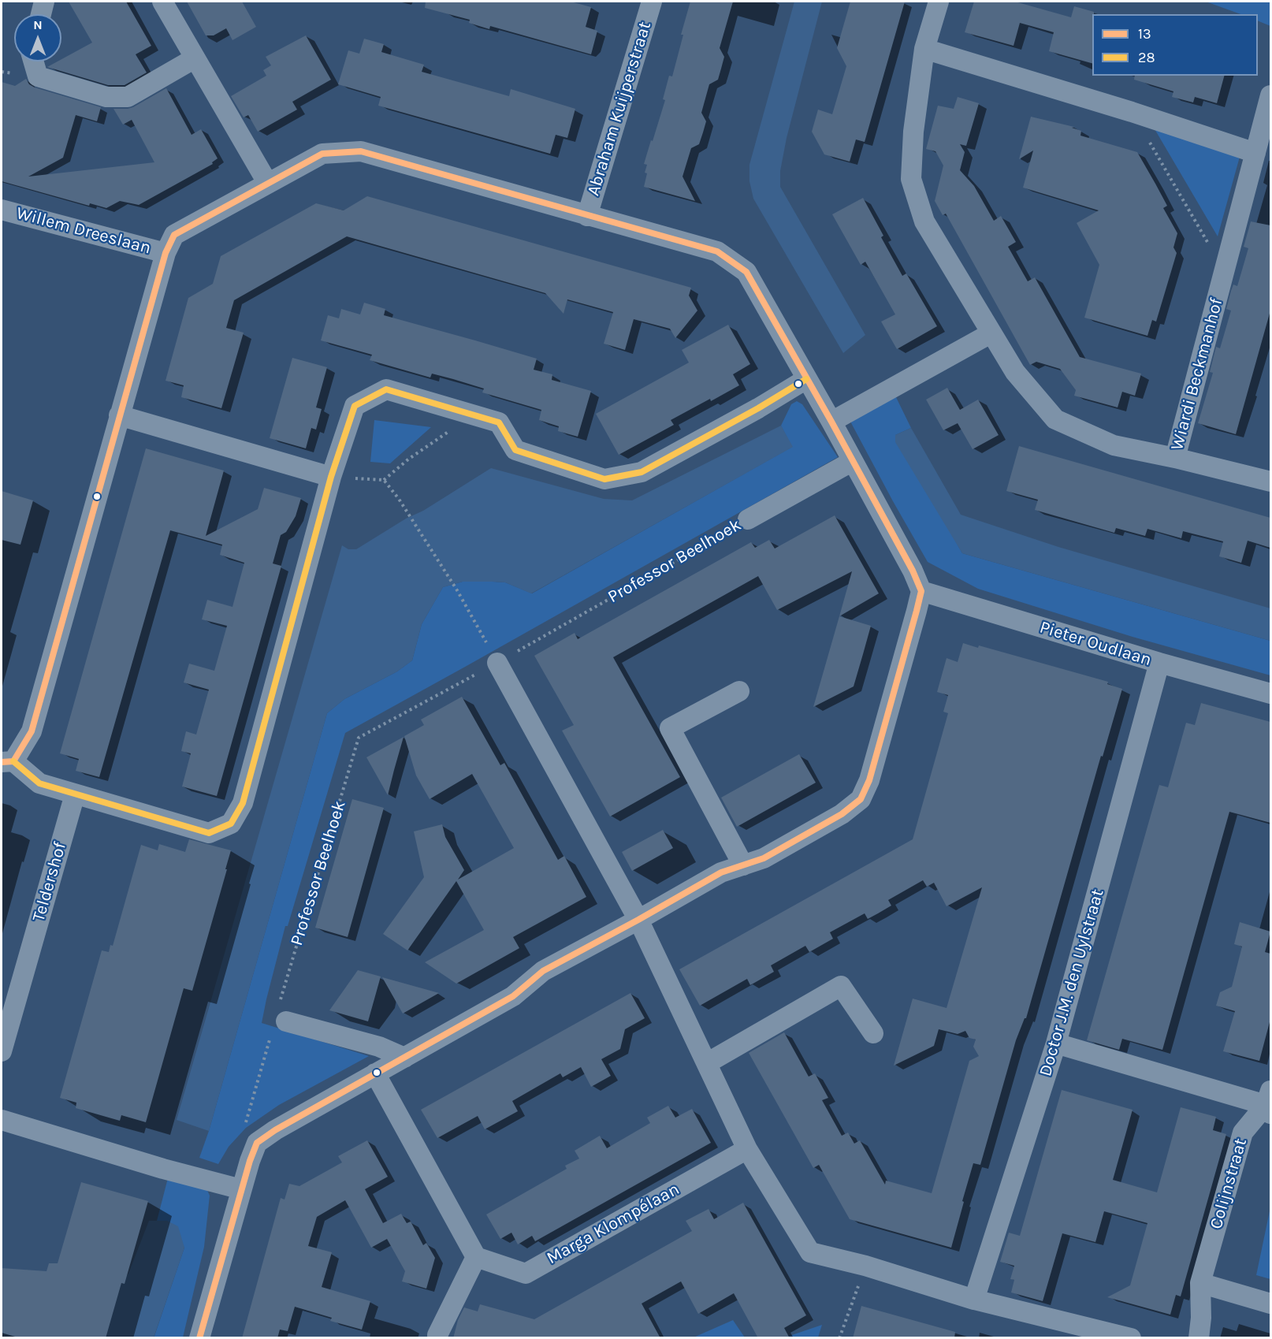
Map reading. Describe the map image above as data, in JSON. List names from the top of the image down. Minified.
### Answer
{"streets":{"street":["Abraham Kuijperstraat","Willem Dreeslaan","Wiardi Beckmanhof","Professor Beelhoek","Pieter Oudlaan","Teldershof","Doctor J.M. den Uylstraat","Colijnstraat","Marga Klompélaan"]},"crossings":[["Abraham Kuijperstraat","Willem Dreeslaan"],["Willem Dreeslaan","Professor Beelhoek"],["Willem Dreeslaan","Pieter Oudlaan"],["Pieter Oudlaan","Doctor J.M. den Uylstraat"]],"lines":["transit line 13","transit line 28"],"legend":["13","28"],"north":"top"}
